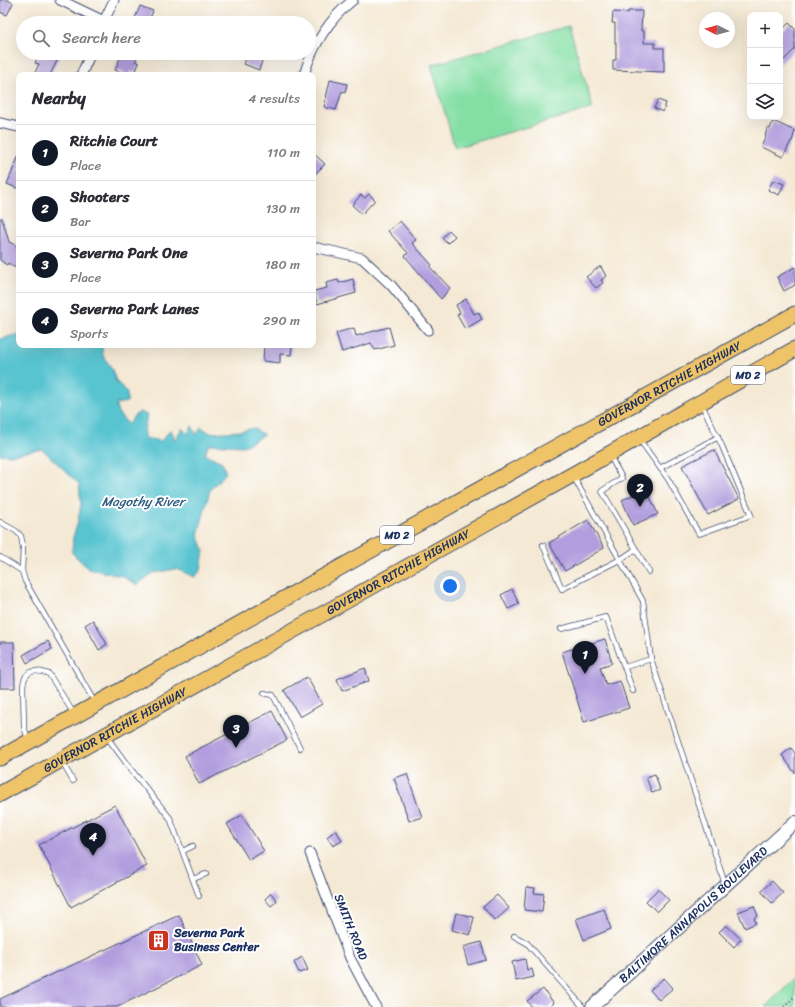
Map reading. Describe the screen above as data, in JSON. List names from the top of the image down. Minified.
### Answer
{"streets":{"highway":["MD 2","GOVERNOR RITCHIE HIGHWAY"],"street":["BALTIMORE ANNAPOLIS BOULEVARD","SMITH ROAD"]},"water":["Magothy River"],"places":{"building":["Severna Park Business Center"]},"north":"left","page":{"map_buttons":["+","−"],"search":"Search here","heading":["Nearby","4 results"],"list":[{"mark":"1","name":"Ritchie Court","note":"Place","value":"110 m"},{"mark":"2","name":"Shooters","note":"Bar","value":"130 m"},{"mark":"3","name":"Severna Park One","note":"Place","value":"180 m"},{"mark":"4","name":"Severna Park Lanes","note":"Sports","value":"290 m"}],"pins":["2","1","3","4"]}}
